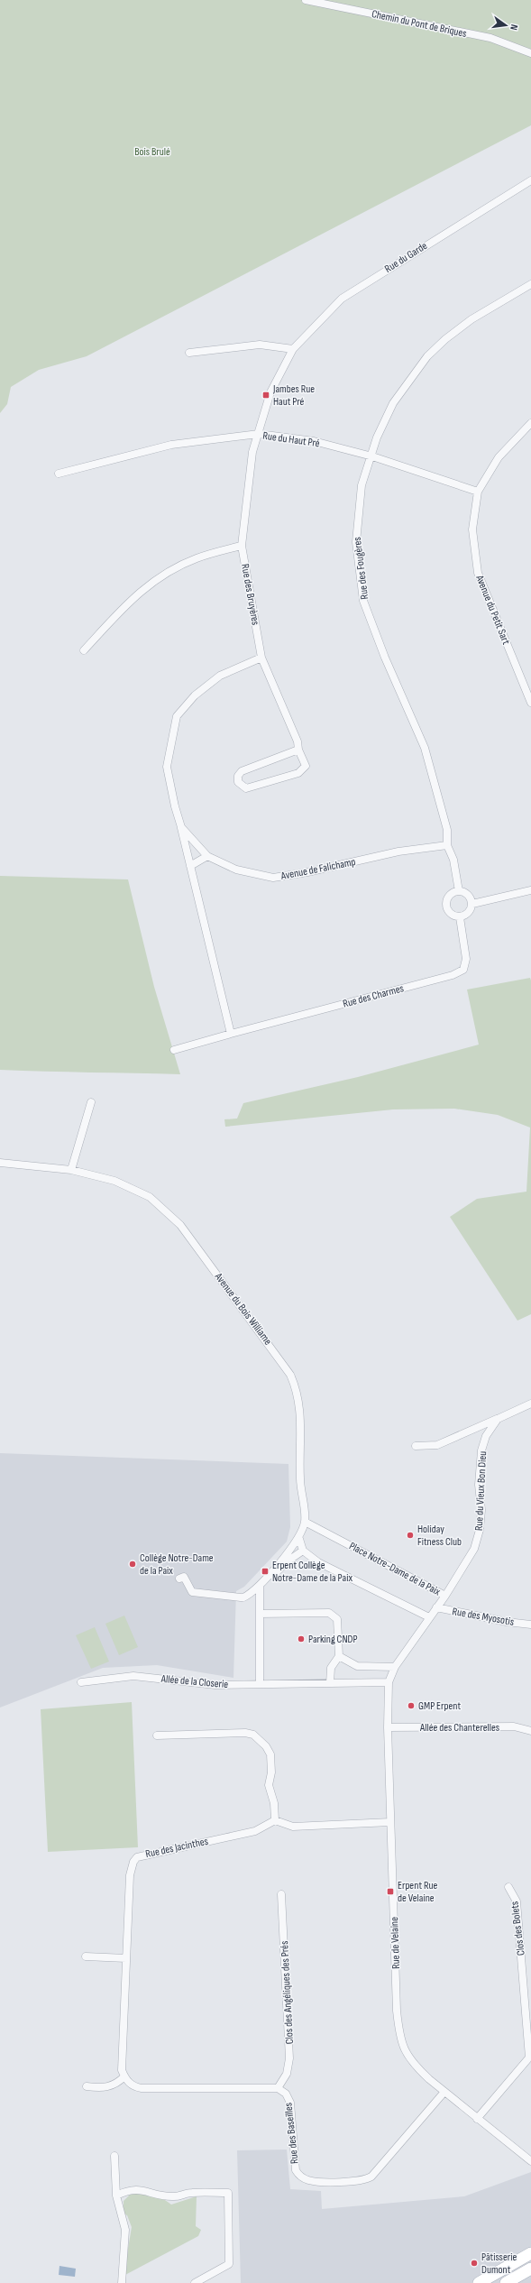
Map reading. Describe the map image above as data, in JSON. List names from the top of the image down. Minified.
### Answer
{"streets":{"street":["Chemin du Pont de Briques","Rue du Garde","Rue du Haut Pré","Rue des Fougères","Rue des Bruyères","Avenue du Petit Sart","Avenue de Falichamp","Rue des Charmes","Avenue du Bois Williame","Rue du Vieux Bon Dieu","Place Notre-Dame de la Paix","Rue des Myosotis","Allée de la Closerie","Allée des Chanterelles","Rue des Jacinthes","Clos des Bolets","Rue de Velaine","Clos des Angéliques des Prés","Rue des Baseilles"]},"crossings":[["Rue du Garde","Rue du Haut Pré"],["Rue du Garde","Rue des Bruyères"],["Rue du Haut Pré","Rue des Fougères"],["Rue du Haut Pré","Rue des Bruyères"],["Rue du Haut Pré","Avenue du Petit Sart"],["Rue des Fougères","Avenue de Falichamp"],["Rue des Bruyères","Avenue de Falichamp"],["Avenue du Bois Williame","Place Notre-Dame de la Paix"],["Rue du Vieux Bon Dieu","Place Notre-Dame de la Paix"],["Place Notre-Dame de la Paix","Rue des Myosotis"],["Allée de la Closerie","Rue de Velaine"],["Allée des Chanterelles","Rue de Velaine"],["Rue des Jacinthes","Rue des Baseilles"],["Rue de Velaine","Rue des Baseilles"],["Clos des Angéliques des Prés","Rue des Baseilles"]],"parks":["Bois Brulé"],"places":{"transit":["Jambes Rue Haut Pré","Erpent Collège Notre-Dame de la Paix","Erpent Rue de Velaine"],"other":["Holiday Fitness Club","Collège Notre-Dame de la Paix","Parking CNDP","GMP Erpent","Pâtisserie Dumont"]},"north":"right"}
